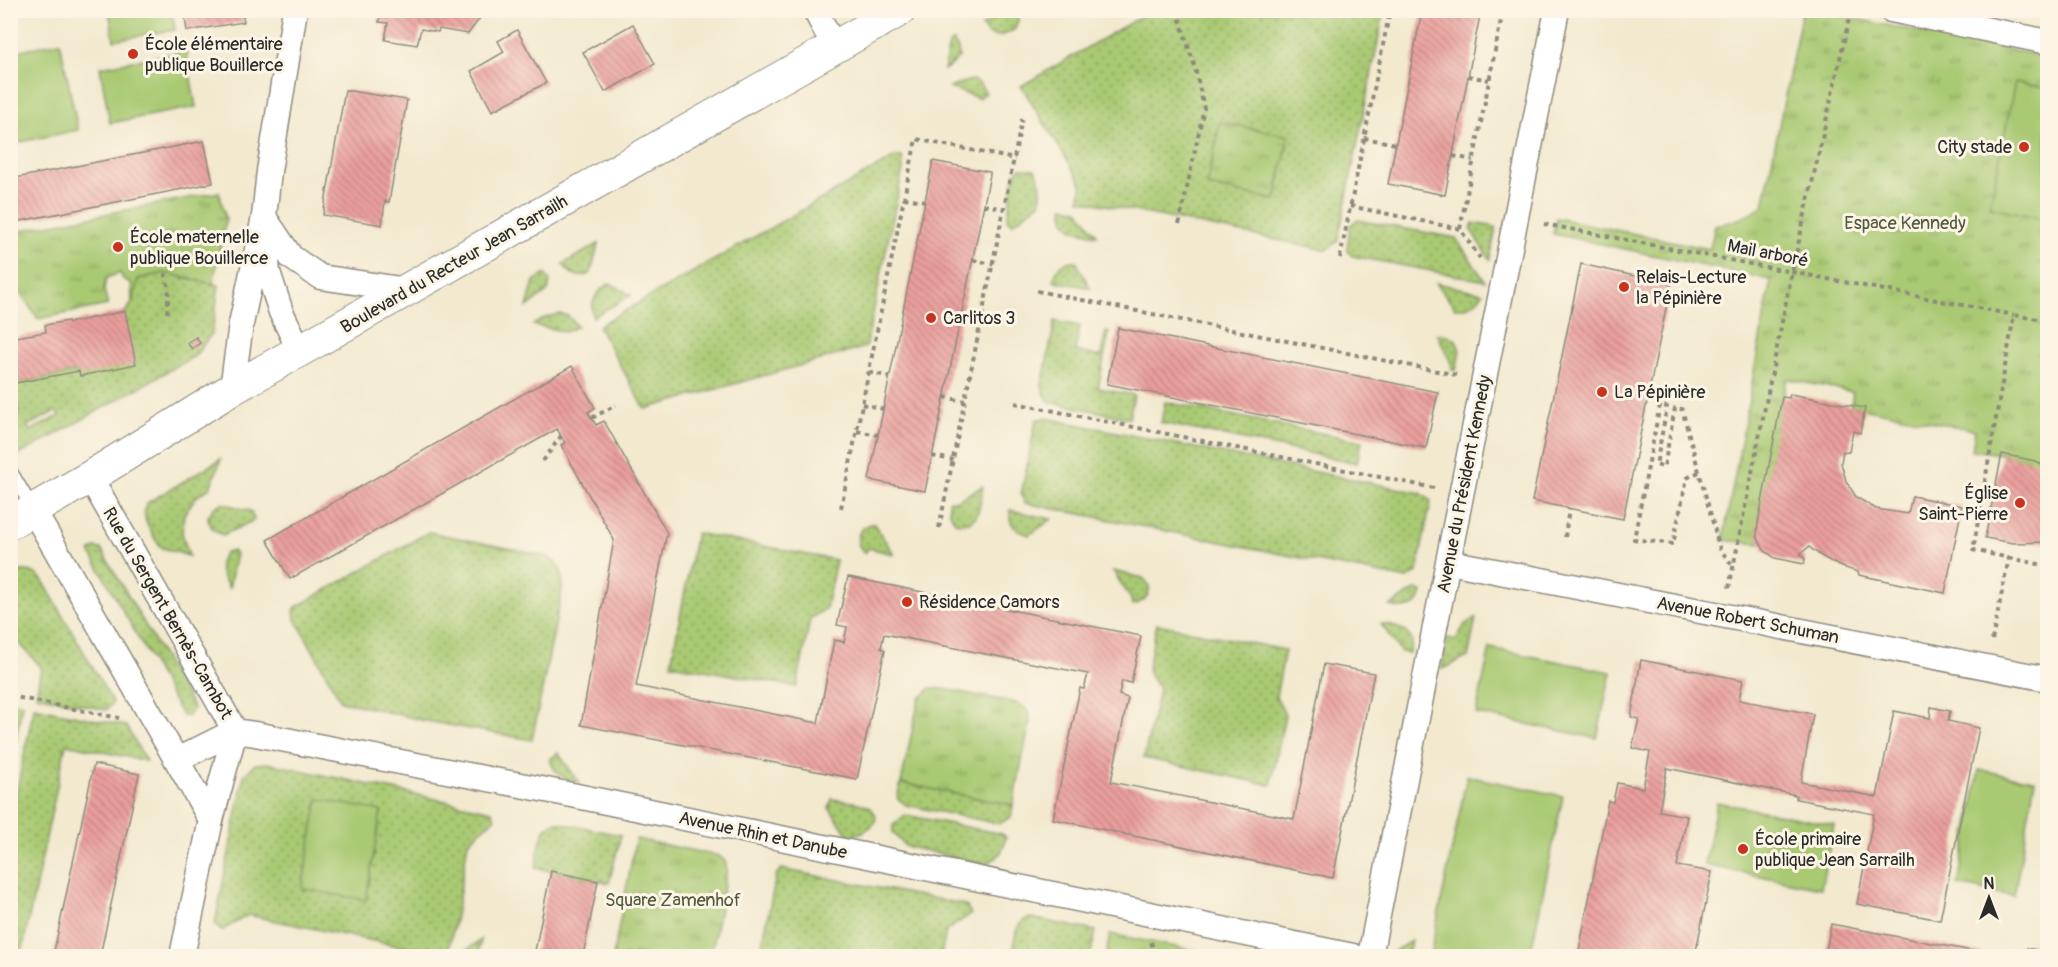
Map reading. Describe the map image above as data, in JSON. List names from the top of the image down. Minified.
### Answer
{"streets":{"street":["Boulevard du Recteur Jean Sarrailh","Avenue du Président Kennedy","Rue du Sergent Bernès-Cambot","Avenue Robert Schuman","Avenue Rhin et Danube"],"path":["Mail arboré"]},"crossings":[["Mail arboré","Avenue du Président Kennedy"],["Boulevard du Recteur Jean Sarrailh","Rue du Sergent Bernès-Cambot"],["Avenue du Président Kennedy","Avenue Robert Schuman"],["Rue du Sergent Bernès-Cambot","Avenue Rhin et Danube"]],"parks":["Espace Kennedy","Square Zamenhof"],"places":["École élémentaire publique Bouillerce","City stade","École maternelle publique Bouillerce","Relais-Lecture la Pépinière","Carlitos 3","La Pépinière","Église Saint-Pierre","Résidence Camors","École primaire publique Jean Sarrailh"],"north":"top"}
